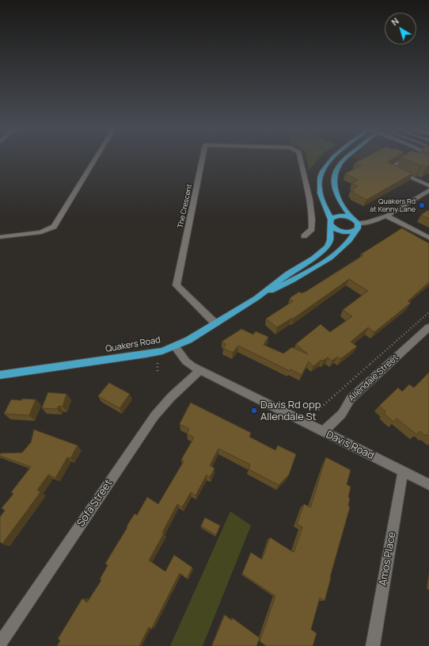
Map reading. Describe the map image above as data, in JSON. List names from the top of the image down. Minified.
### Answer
{"streets":{"main road":["Quakers Road"],"street":["The Crescent","Allendale Street","Davis Road","Sofa Street","Amos Place"]},"crossings":[["The Crescent","Quakers Road"],["Quakers Road","Davis Road"],["Allendale Street","Davis Road"],["Davis Road","Sofa Street"],["Davis Road","Amos Place"]],"places":["Quakers Rd at Kenny Lane","Davis Rd opp Allendale St"],"north":"top left"}
